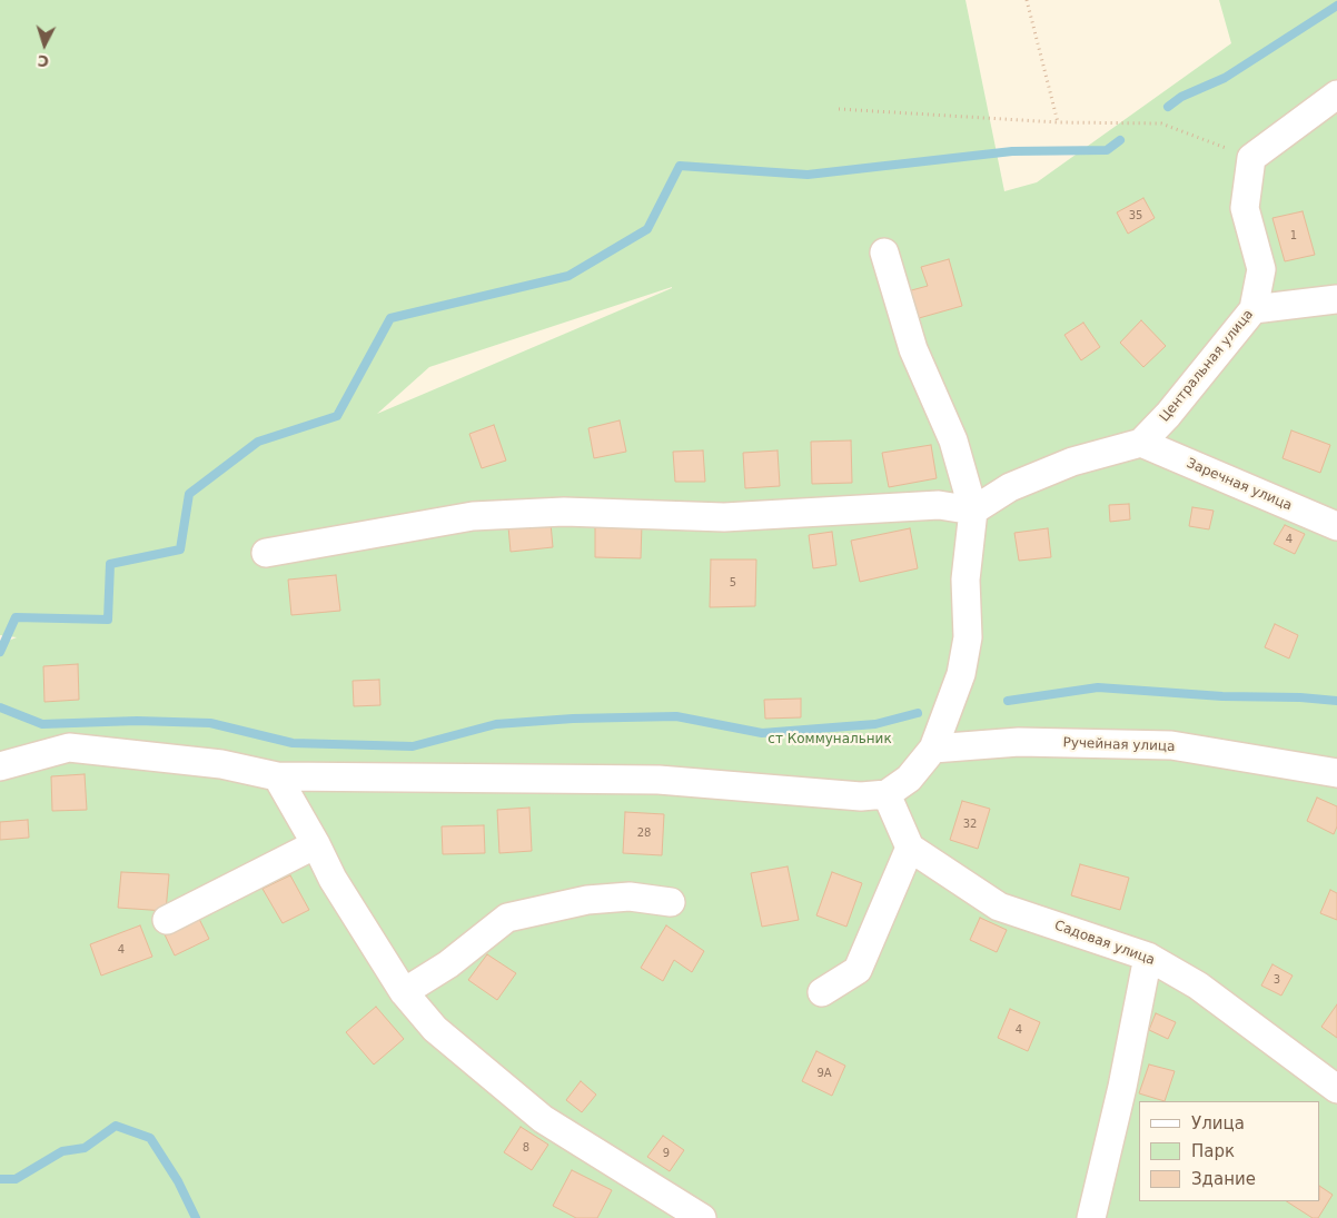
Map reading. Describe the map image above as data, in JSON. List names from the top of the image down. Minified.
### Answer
{"streets":{"street":["Центральная улица","Заречная улица","Ручейная улица","Садовая улица"]},"crossings":[["Центральная улица","Заречная улица"]],"parks":["ст Коммунальник"],"house_numbers":["35","1","4","5","32","28","4","3","4","9А","8","9"],"legend":["Улица","Парк","Здание"],"north":"bottom"}
